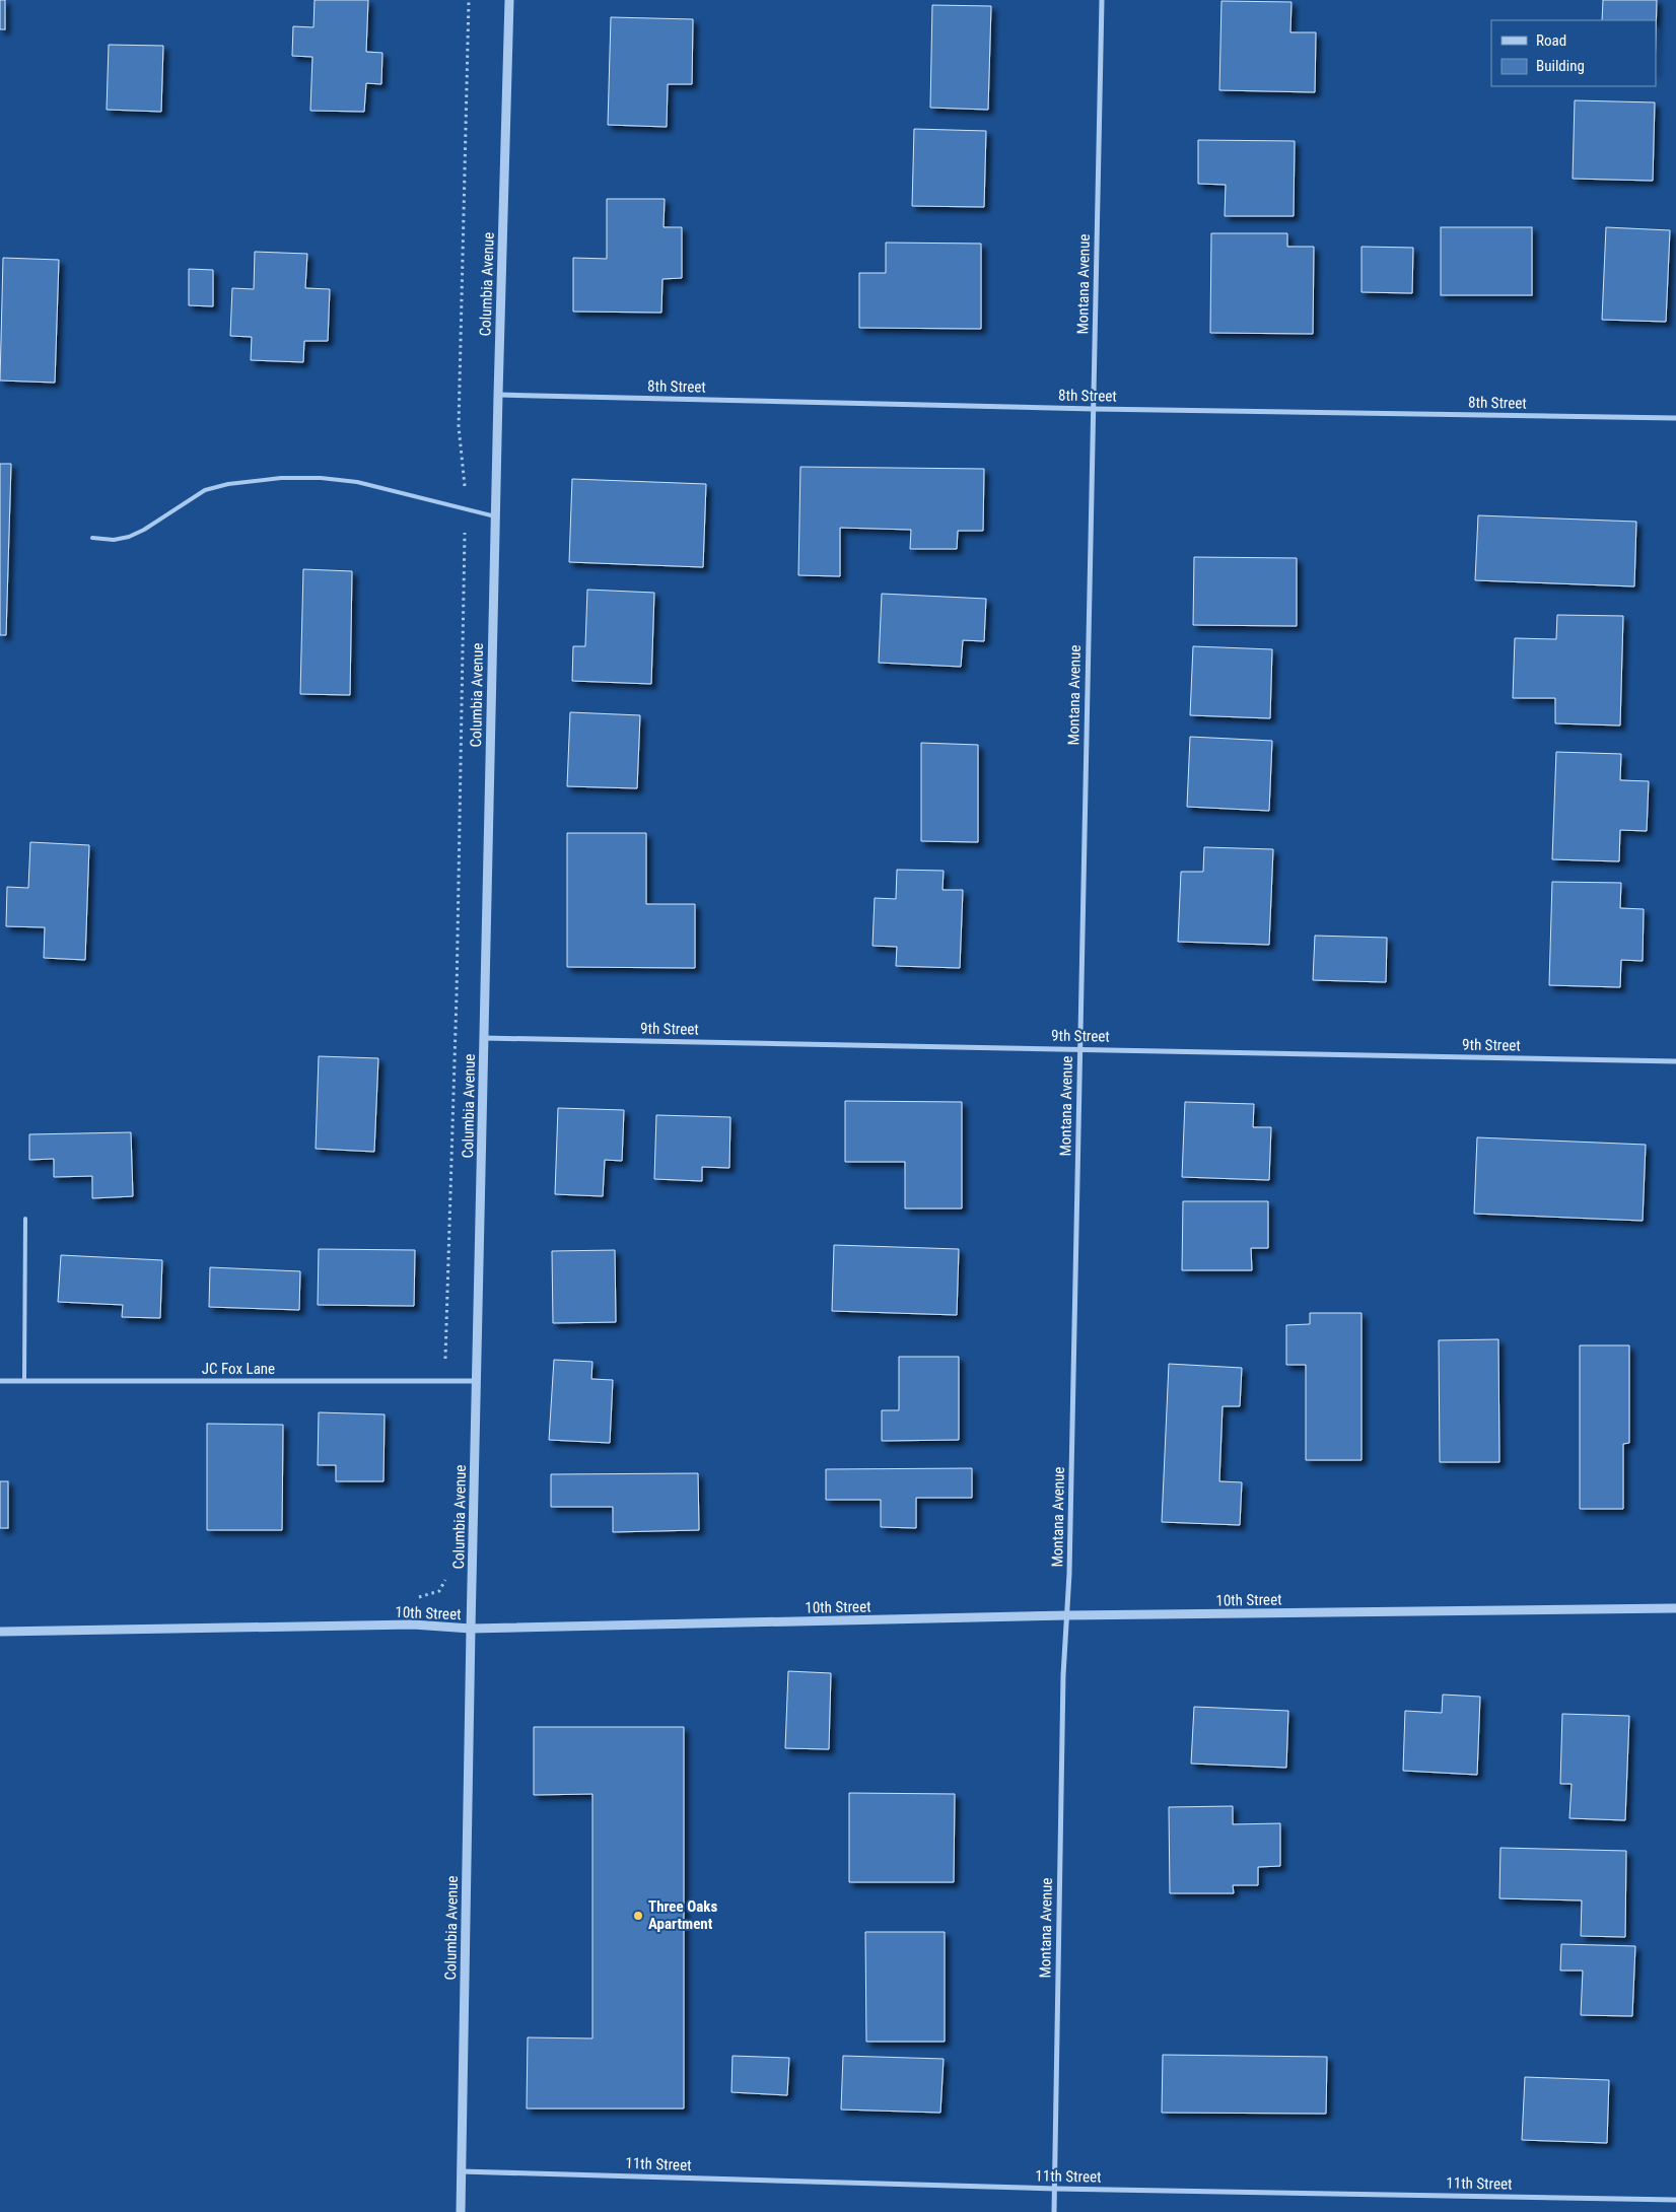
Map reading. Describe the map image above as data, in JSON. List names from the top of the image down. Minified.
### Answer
{"streets":{"street":["Columbia Avenue","Montana Avenue","8th Street","9th Street","JC Fox Lane","10th Street","11th Street"]},"crossings":[["Columbia Avenue","8th Street"],["Columbia Avenue","9th Street"],["Columbia Avenue","JC Fox Lane"],["Columbia Avenue","10th Street"],["Columbia Avenue","11th Street"],["Montana Avenue","8th Street"],["Montana Avenue","9th Street"],["Montana Avenue","10th Street"],["Montana Avenue","11th Street"]],"places":["Three Oaks Apartment"],"legend":["Road","Building"]}
